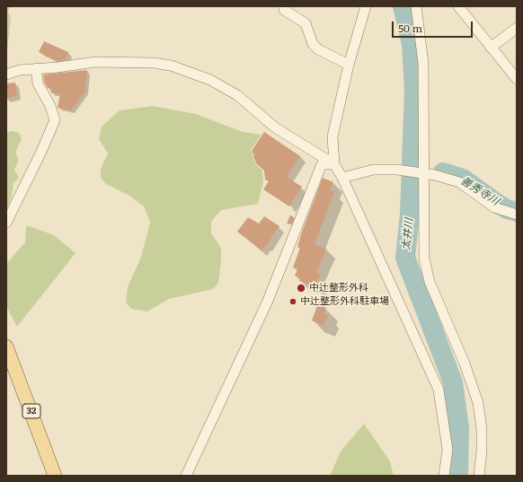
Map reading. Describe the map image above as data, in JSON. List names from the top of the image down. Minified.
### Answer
{"streets":{"main road":["32"]},"water":["善秀寺川","太井川"],"places":["中辻整形外科","中辻整形外科駐車場"],"scale_bar":"50 m"}
